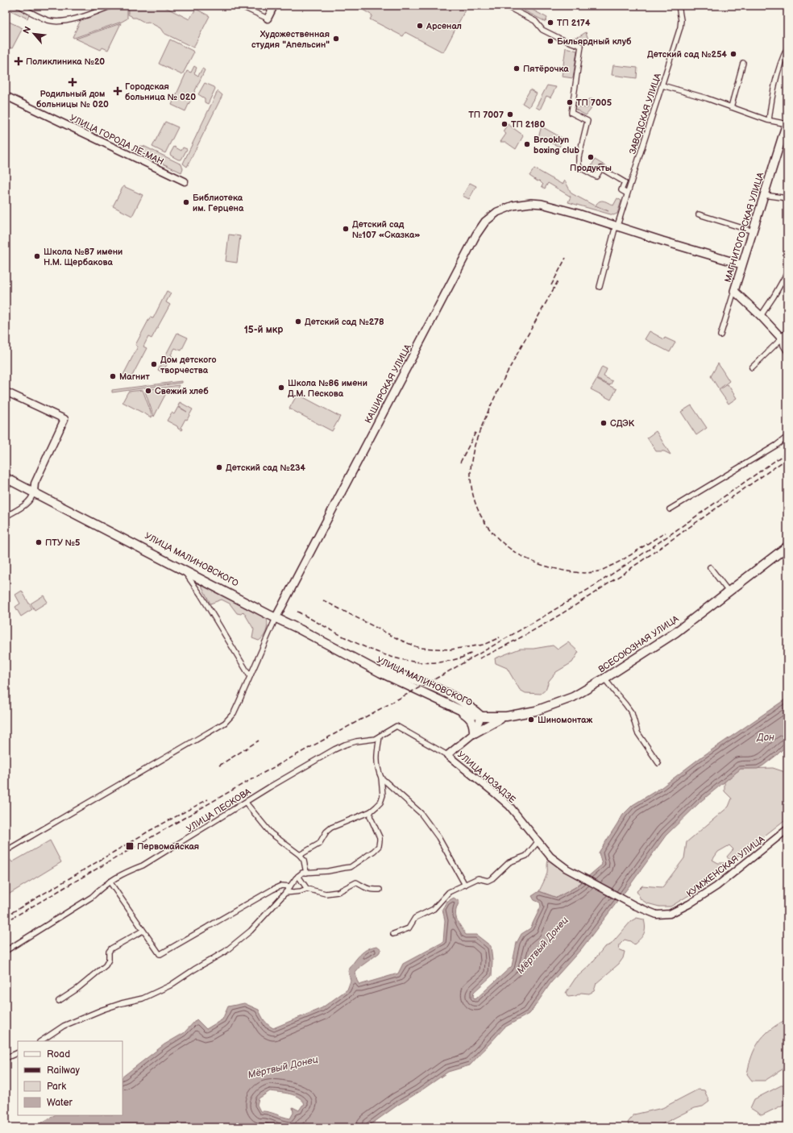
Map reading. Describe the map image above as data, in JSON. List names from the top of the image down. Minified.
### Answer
{"streets":{"highway":["УЛИЦА МАЛИНОВСКОГО","ВСЕСОЮЗНАЯ УЛИЦА"],"main road":["МАГНИТОГОРСКАЯ УЛИЦА","КАШИРСКАЯ УЛИЦА"],"street":["ЗАВОДСКАЯ УЛИЦА","УЛИЦА ГОРОДА ЛЕ-МАН","УЛИЦА НОЗАДЗЕ","УЛИЦА ПЕСКОВА","КУМЖЕНСКАЯ УЛИЦА"]},"crossings":[["ЗАВОДСКАЯ УЛИЦА","КАШИРСКАЯ УЛИЦА"],["МАГНИТОГОРСКАЯ УЛИЦА","КАШИРСКАЯ УЛИЦА"],["КАШИРСКАЯ УЛИЦА","УЛИЦА МАЛИНОВСКОГО"],["УЛИЦА МАЛИНОВСКОГО","ВСЕСОЮЗНАЯ УЛИЦА"],["УЛИЦА НОЗАДЗЕ","УЛИЦА ПЕСКОВА"],["УЛИЦА НОЗАДЗЕ","КУМЖЕНСКАЯ УЛИЦА"]],"districts":["15-й мкр"],"water":["Дон","Мёртвый Донец"],"places":{"other":["ТП 2174","Арсенал","Художественная студия \"Апельсин\"","Бильярдный клуб","Детский сад №254","Пятёрочка","ТП 7005","ТП 7007","ТП 2180","Brooklyn boxing club","Продукты","Библиотека им. Герцена","Детский сад №107 «Сказка»","Школа №87 имени Н.М. Щербакова","Детский сад №278","Дом детского творчества","Магнит","Школа №86 имени Д.М. Пескова","Свежий хлеб","СДЭК","Детский сад №234","ПТУ №5","Шиномонтаж"],"health":["Поликлиника №20","Родильный дом больницы № 020","Городская больница № 020"],"transit":["Первомайская"]},"legend":["Road","Railway","Park","Water"],"north":"top left"}
